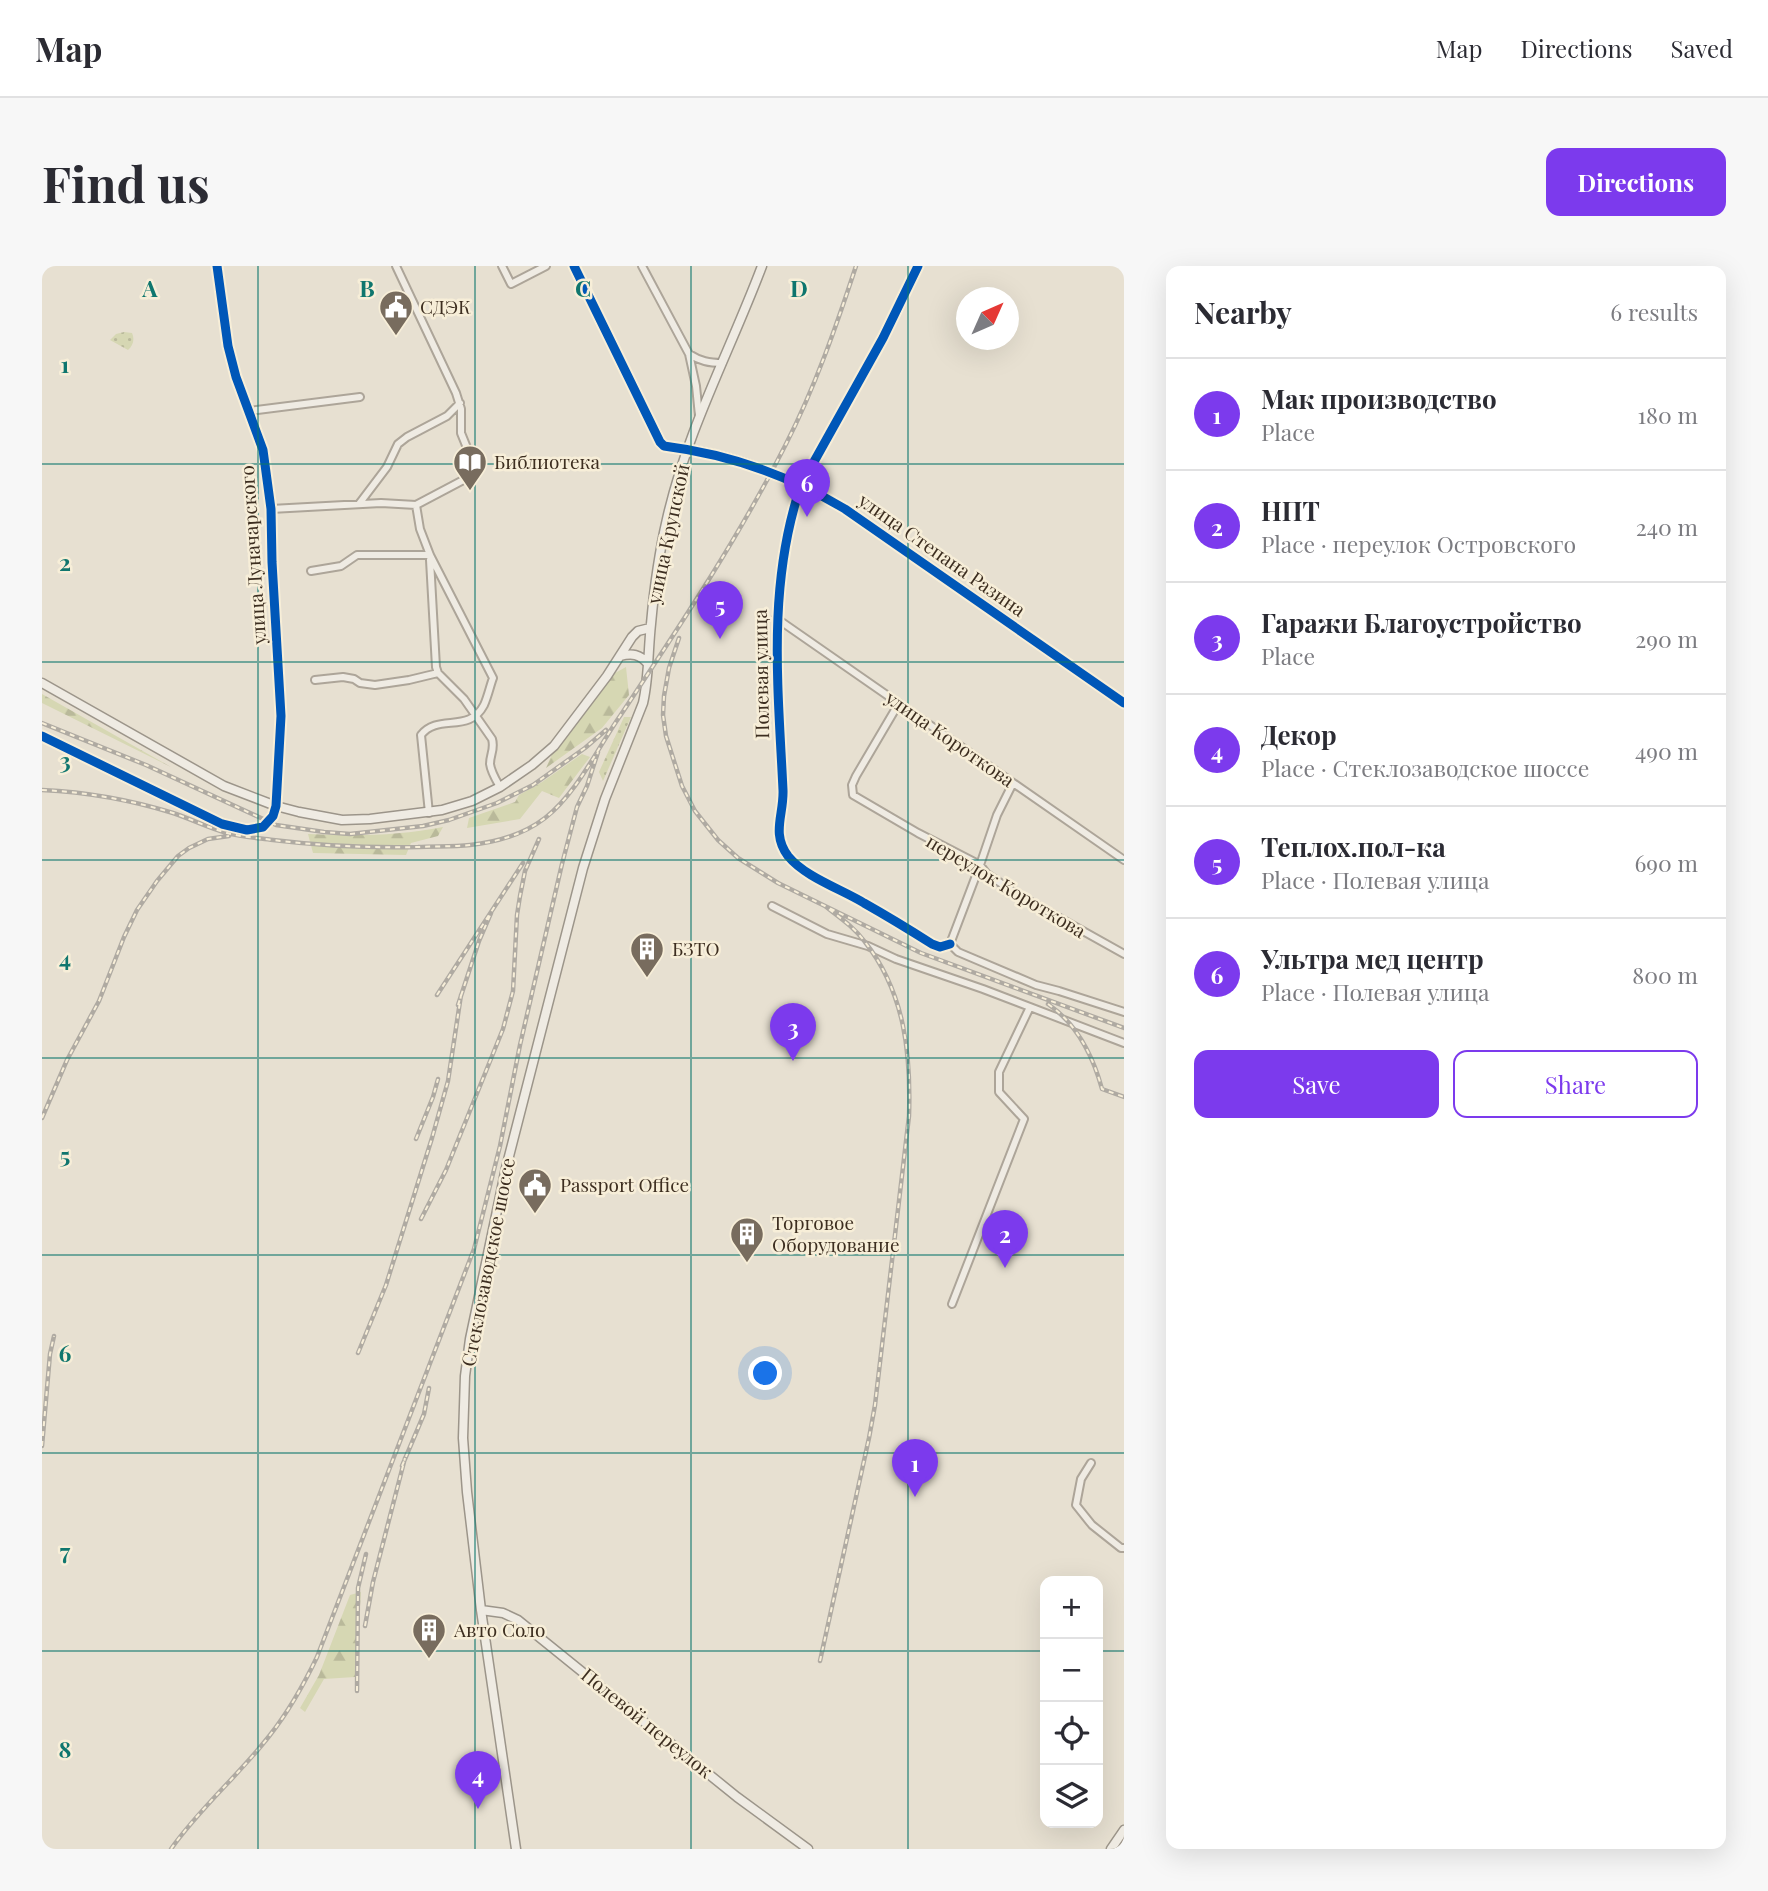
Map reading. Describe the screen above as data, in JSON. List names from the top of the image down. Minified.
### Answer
{"streets":{"main road":["улица Крупской","улица Степана Разина","Стеклозаводское шоссе","Полевой переулок"],"street":["улица Луначарского","Полевая улица","улица Короткова","переулок Короткова"]},"crossings":[["улица Крупской","улица Степана Разина"],["улица Крупской","Стеклозаводское шоссе"],["улица Степана Разина","Полевая улица"],["Полевая улица","улица Короткова"],["улица Короткова","переулок Короткова"],["Стеклозаводское шоссе","Полевой переулок"]],"places":{"public building":["СДЭК","Passport Office"],"library":["Библиотека"],"building":["БЗТО","Торговое Оборудование","Авто Соло"]},"north":"top right","page":{"header":"Map","nav":["Map","Directions","Saved"],"buttons":["Directions",["Save","Share"]],"title":"Find us","heading":["Nearby","6 results"],"list":[{"mark":"1","name":"Мак производство","note":"Place","value":"180 m"},{"mark":"2","name":"НПТ","note":"Place · переулок Островского","value":"240 m"},{"mark":"3","name":"Гаражи Благоустройство","note":"Place","value":"290 m"},{"mark":"4","name":"Декор","note":"Place · Стеклозаводское шоссе","value":"490 m"},{"mark":"5","name":"Теплох.пол-ка","note":"Place · Полевая улица","value":"690 m"},{"mark":"6","name":"Ультра мед центр","note":"Place · Полевая улица","value":"800 m"}],"pins":["6","5","3","2","1","4"],"map_buttons":["+","−"]},"grid":{"columns":["A","B","C","D"],"rows":["1","2","3","4","5","6","7","8"]}}
